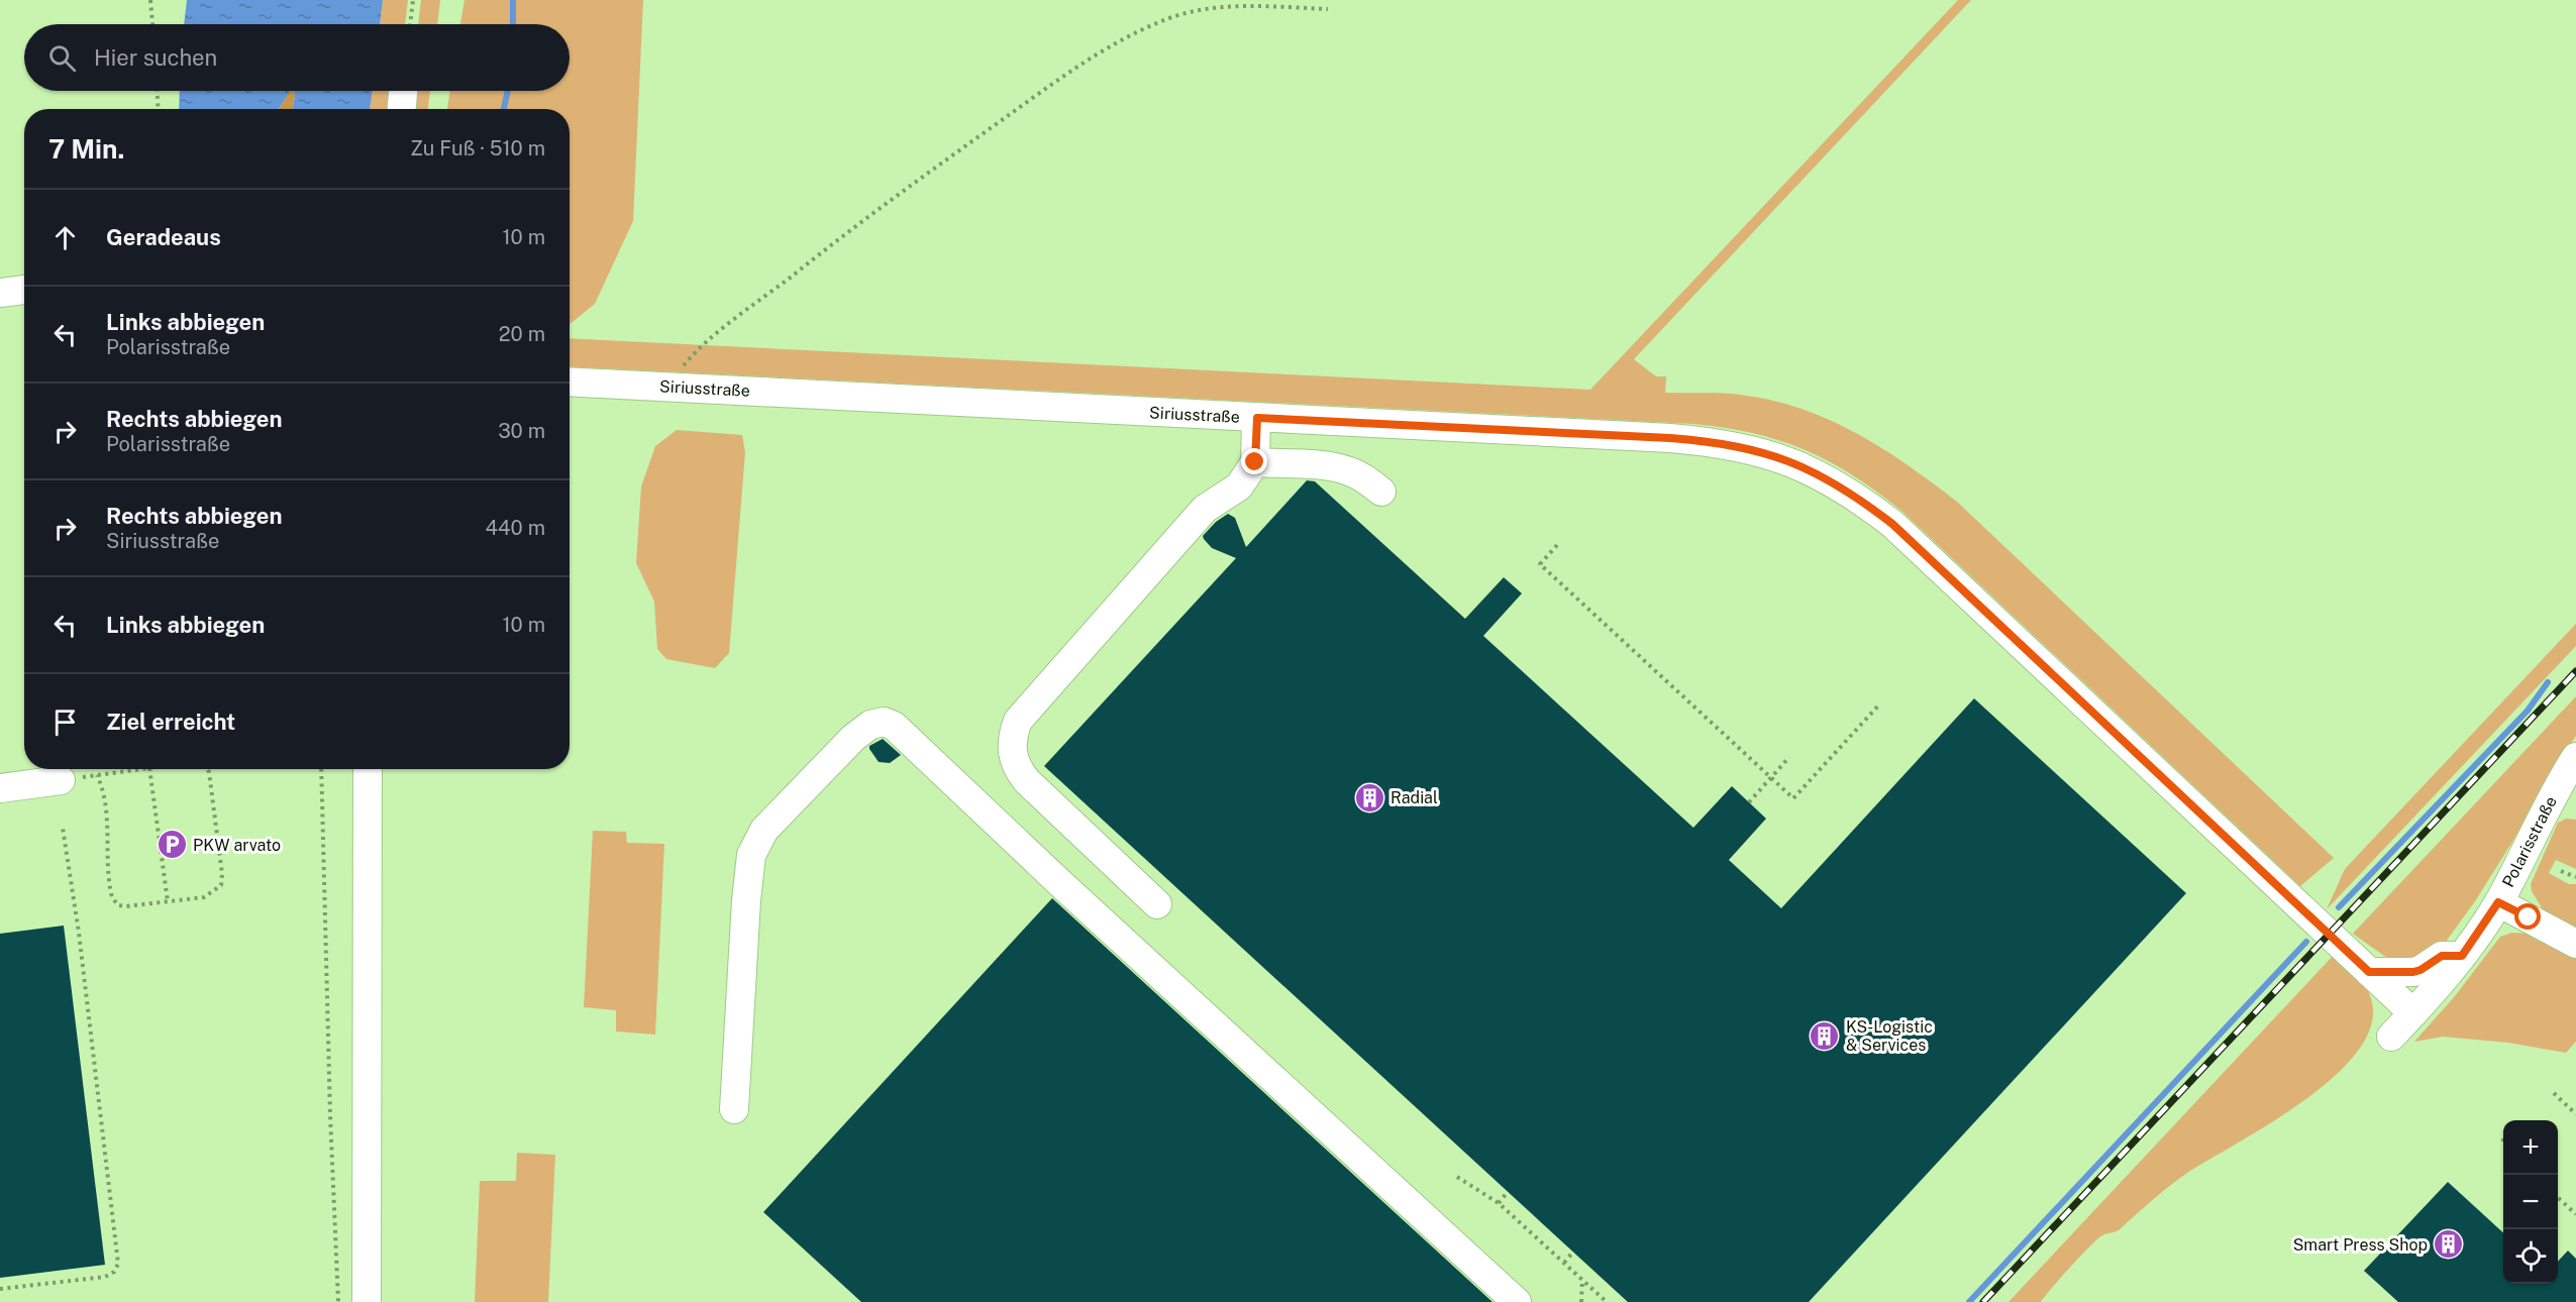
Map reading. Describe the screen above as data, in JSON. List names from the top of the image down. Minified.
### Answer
{"streets":{"street":["Siriusstraße","Polarisstraße"]},"crossings":[["Siriusstraße","Polarisstraße"]],"places":{"building":["Radial","KS-Logistic & Services","Smart Press Shop"],"parking":["PKW arvato"]},"page":{"search":"Hier suchen","heading":["7 Min.","Zu Fuß · 510 m"],"list":[["Geradeaus","10 m"],["Links abbiegen","Polarisstraße","20 m"],["Rechts abbiegen","Polarisstraße","30 m"],["Rechts abbiegen","Siriusstraße","440 m"],["Links abbiegen","10 m"],"Ziel erreicht"],"map_buttons":["+","−"]}}
